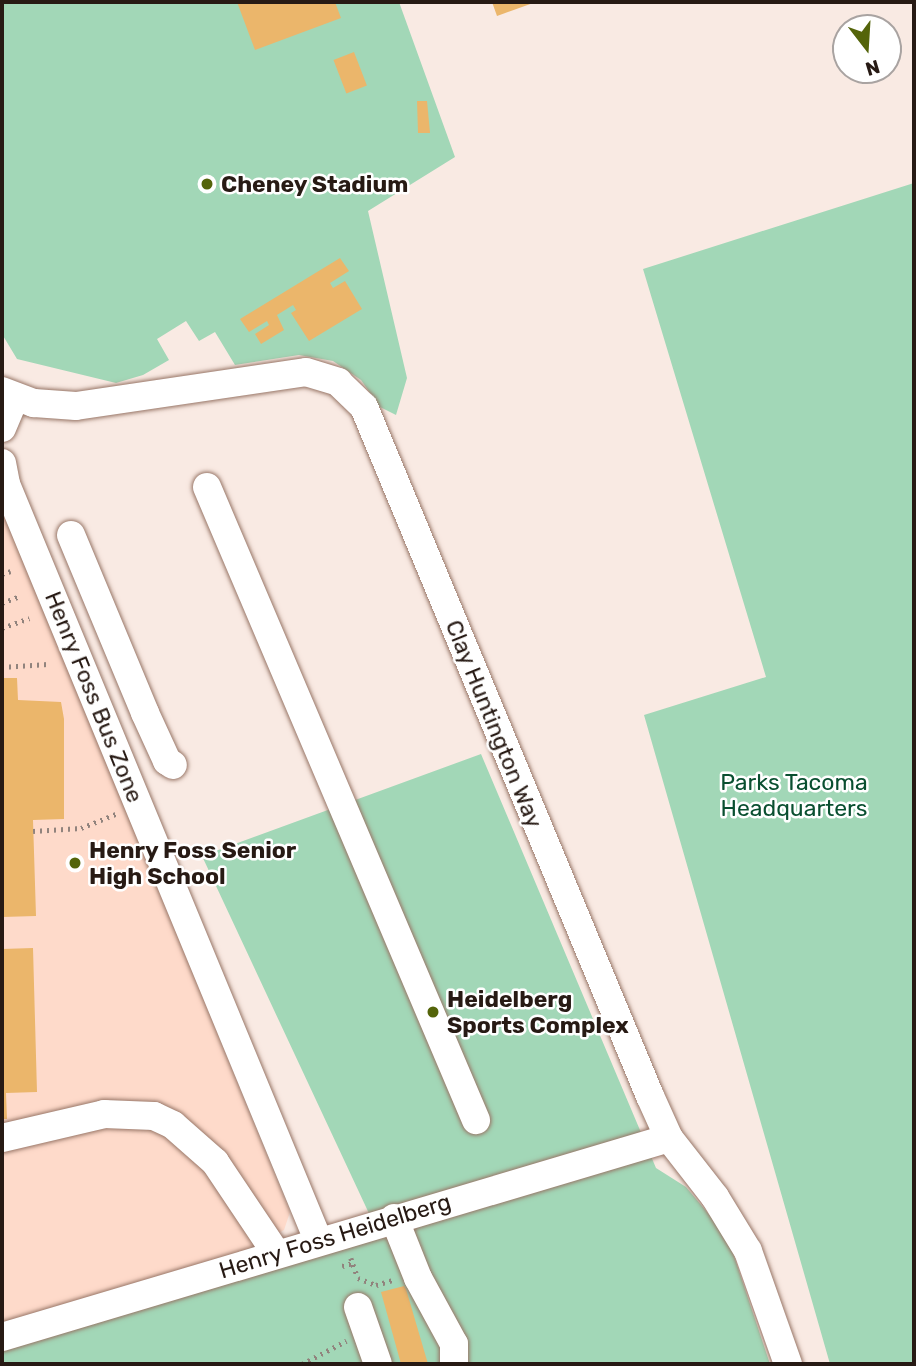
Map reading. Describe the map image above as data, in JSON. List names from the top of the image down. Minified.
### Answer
{"streets":{"street":["Henry Foss Bus Zone","Clay Huntington Way","Henry Foss Heidelberg"]},"crossings":[["Henry Foss Bus Zone","Henry Foss Heidelberg"],["Clay Huntington Way","Henry Foss Heidelberg"]],"parks":["Parks Tacoma Headquarters"],"places":["Cheney Stadium","Henry Foss Senior High School","Heidelberg Sports Complex"],"north":"bottom"}
